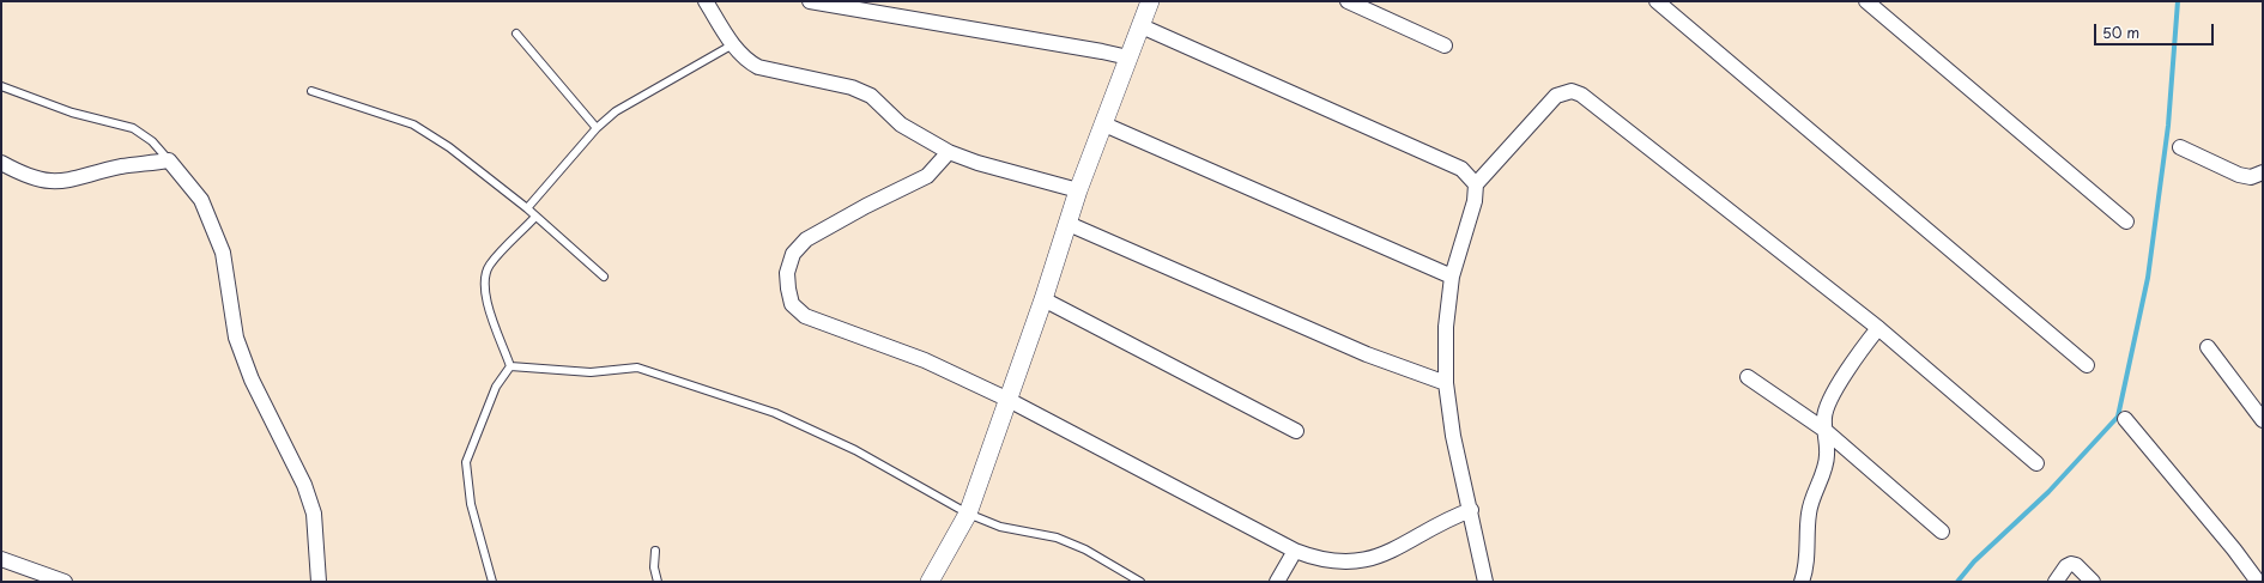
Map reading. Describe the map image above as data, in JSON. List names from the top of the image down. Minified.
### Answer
{"scale_bar":"50 m"}
